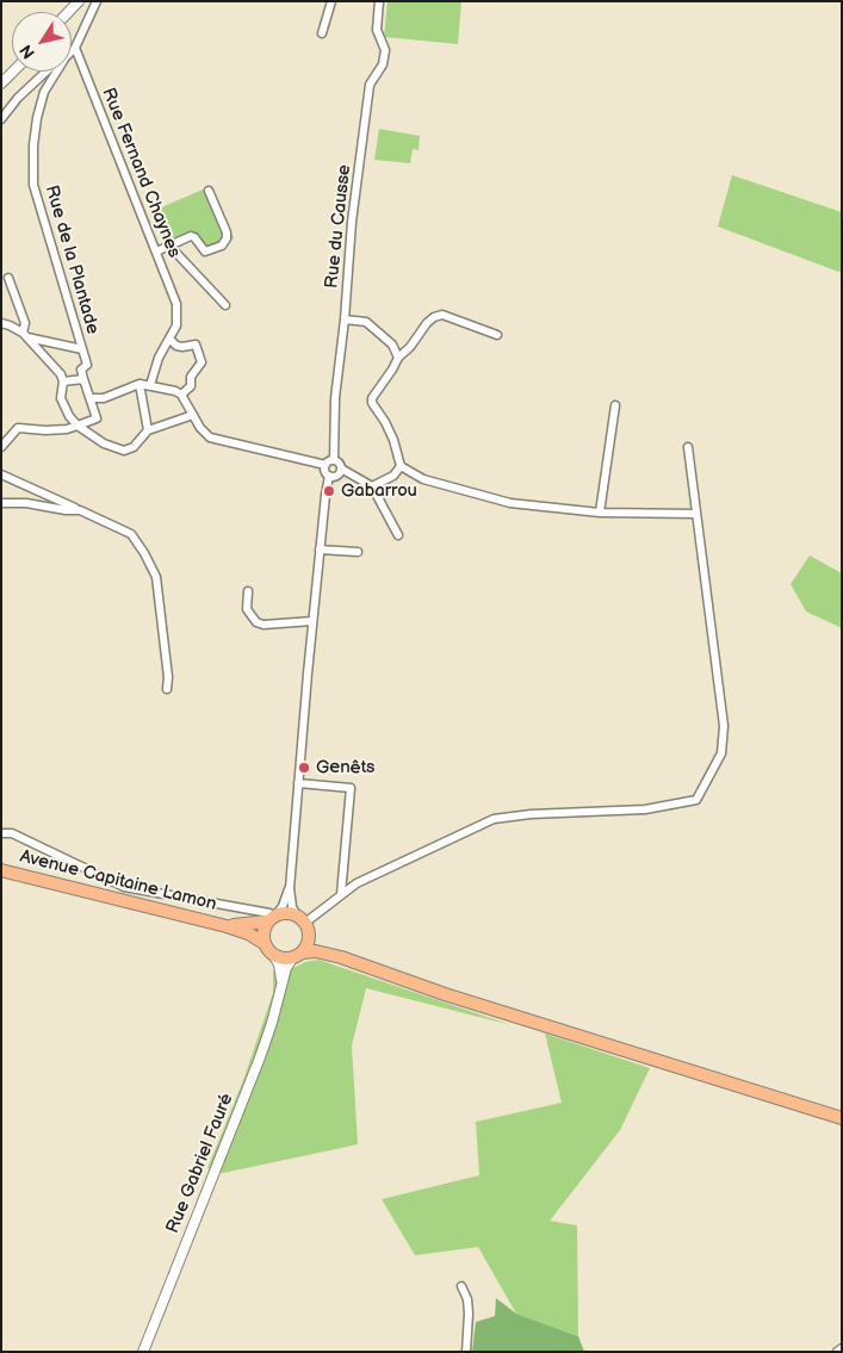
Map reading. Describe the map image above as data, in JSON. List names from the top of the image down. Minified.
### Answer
{"streets":{"main road":["Avenue Capitaine Lamon"],"street":["Rue Fernand Chaynes","Rue du Causse","Rue de la Plantade","Rue Gabriel Fauré"]},"crossings":[["Rue Fernand Chaynes","Rue de la Plantade"],["Avenue Capitaine Lamon","Rue Gabriel Fauré"]],"places":["Gabarrou","Genêts"],"north":"bottom left"}
